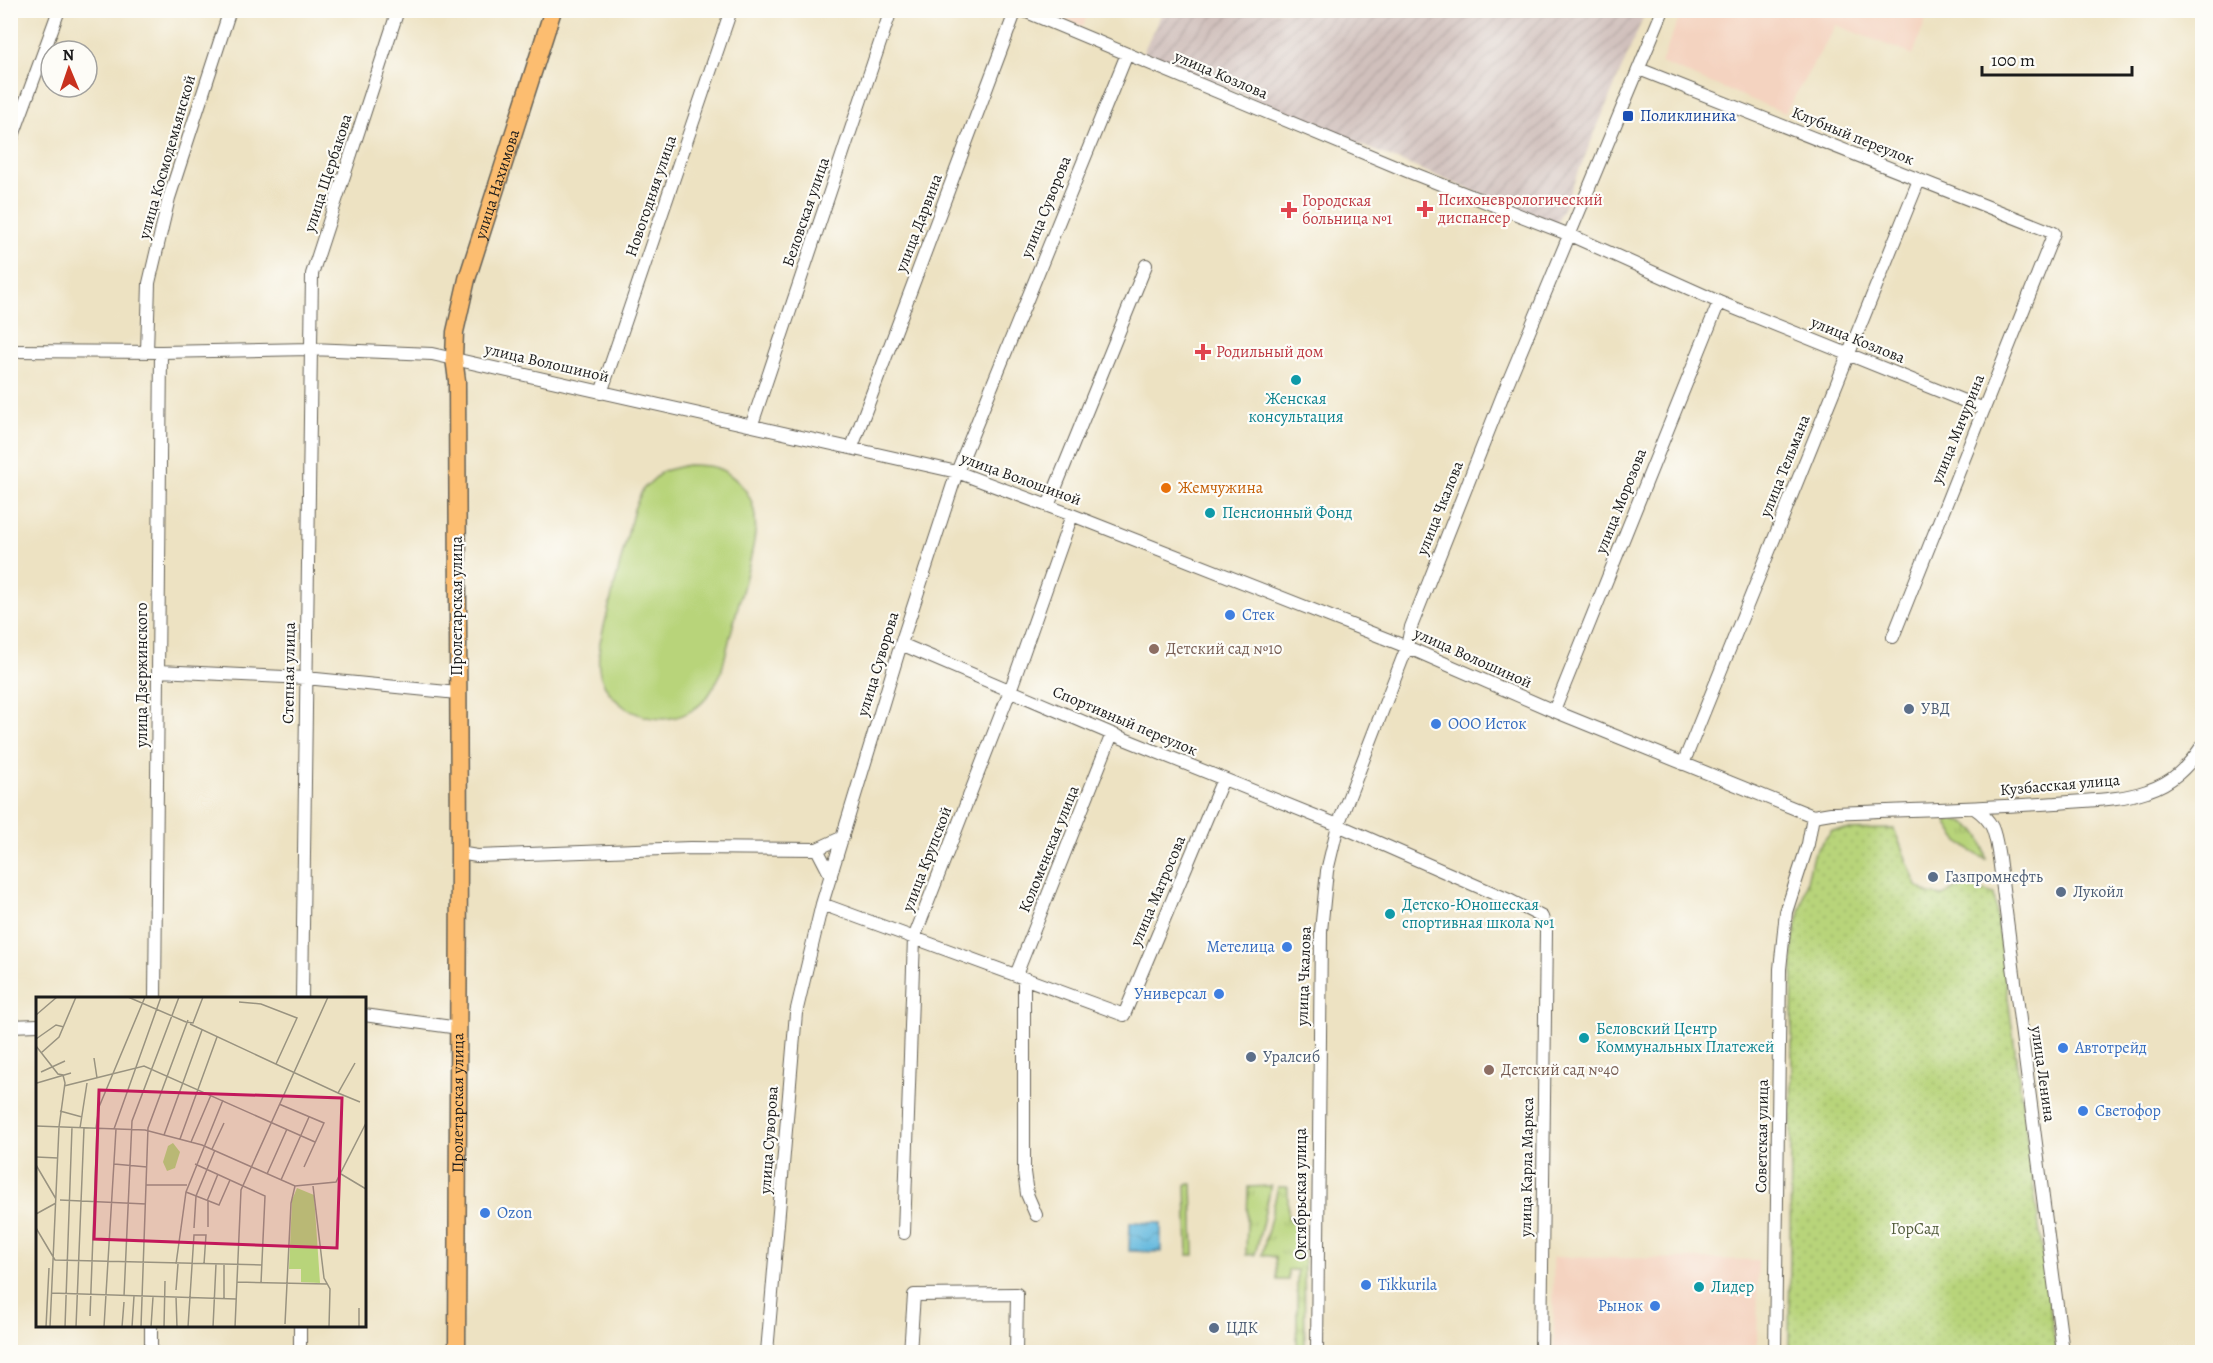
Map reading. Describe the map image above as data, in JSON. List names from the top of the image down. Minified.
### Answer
{"streets":{"main road":["улица Нахимова","Пролетарская улица"],"street":["улица Козлова","Клубный переулок","улица Космодемьянской","улица Щербакова","Новогодняя улица","улица Суворова","Беловская улица","улица Дарвина","улица Волошиной","улица Мичурина","улица Тельмана","улица Морозова","улица Чкалова","Степная улица","улица Дзержинского","Спортивный переулок","Кузбасская улица","Коломенская улица","улица Крупской","улица Матросова","улица Ленина","Советская улица","улица Карла Маркса","Октябрьская улица"]},"crossings":[["улица Козлова","улица Суворова"],["улица Козлова","улица Мичурина"],["улица Козлова","улица Тельмана"],["улица Козлова","улица Морозова"],["улица Козлова","улица Чкалова"],["Клубный переулок","улица Мичурина"],["Клубный переулок","улица Тельмана"],["Клубный переулок","улица Чкалова"],["улица Космодемьянской","улица Волошиной"],["улица Щербакова","улица Волошиной"],["улица Щербакова","Степная улица"],["улица Нахимова","улица Волошиной"],["улица Нахимова","Пролетарская улица"],["Новогодняя улица","улица Волошиной"],["улица Суворова","улица Волошиной"],["улица Суворова","Спортивный переулок"],["Беловская улица","улица Волошиной"],["улица Дарвина","улица Волошиной"],["улица Волошиной","улица Тельмана"],["улица Волошиной","улица Морозова"],["улица Волошиной","улица Чкалова"],["улица Волошиной","Пролетарская улица"],["улица Волошиной","Степная улица"],["улица Волошиной","улица Дзержинского"],["улица Волошиной","Кузбасская улица"],["улица Волошиной","улица Крупской"],["улица Волошиной","улица Ленина"],["улица Волошиной","Советская улица"],["улица Чкалова","Спортивный переулок"],["улица Чкалова","улица Карла Маркса"],["улица Чкалова","Октябрьская улица"],["Спортивный переулок","Коломенская улица"],["Спортивный переулок","улица Крупской"],["Спортивный переулок","улица Матросова"],["Спортивный переулок","улица Карла Маркса"],["Кузбасская улица","улица Ленина"],["Коломенская улица","улица Матросова"]],"parks":["ГорСад"],"places":{"transit":["Поликлиника"],"health":["Психоневрологический диспансер","Городская больница №1","Родильный дом"],"other":["Женская консультация","Жемчужина","Пенсионный Фонд","Стек","Детский сад №10","УВД","ООО Исток","Газпромнефть","Лукойл","Детско-Юношеская спортивная школа №1","Метелица","Универсал","Беловский Центр Коммунальных Платежей","Автотрейд","Уралсиб","Детский сад №40","Светофор","Ozon","Tikkurila","Лидер","Рынок","ЦДК"]},"scale_bar":"100 m","north":"top"}
